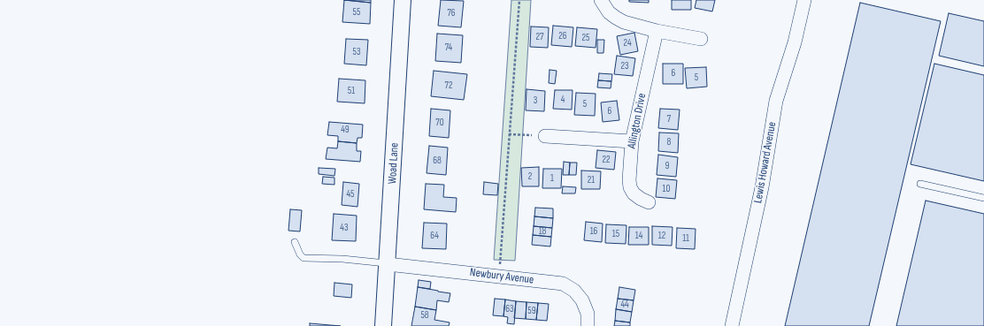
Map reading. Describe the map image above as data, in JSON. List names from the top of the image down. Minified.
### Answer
{"streets":{"street":["Allington Drive","Lewis Howard Avenue","Woad Lane","Newbury Avenue"]},"crossings":[["Woad Lane","Newbury Avenue"]],"house_numbers":["55","76","26","27","25","24","74","53","23","6","5","72","51","4","3","5","6","7","70","49","8","22","68","9","2","1","21","10","45","43","18","16","15","64","14","12","11","44","63","59","58"]}
